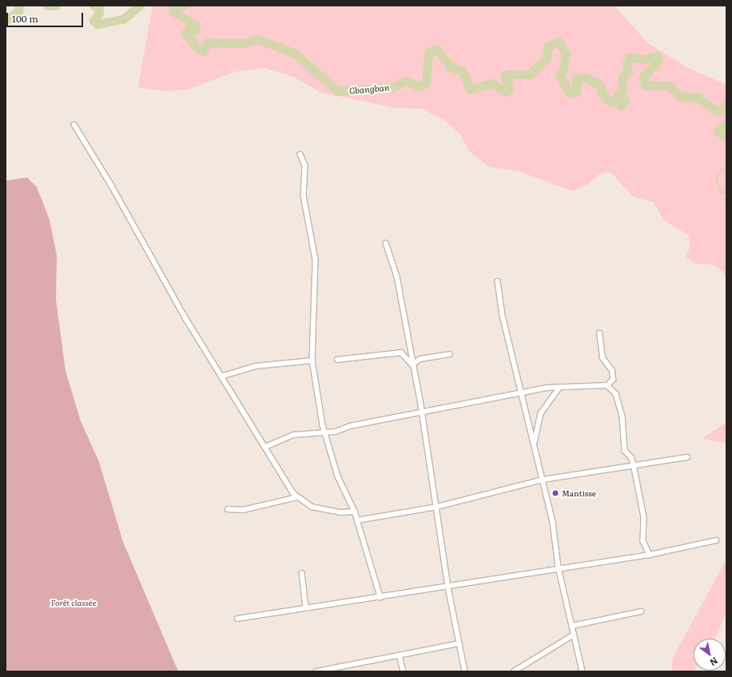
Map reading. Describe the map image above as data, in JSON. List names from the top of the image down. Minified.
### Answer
{"water":["Gbangban"],"parks":["Forêt classée"],"places":["Mantisse"],"scale_bar":"100 m","north":"bottom right"}
